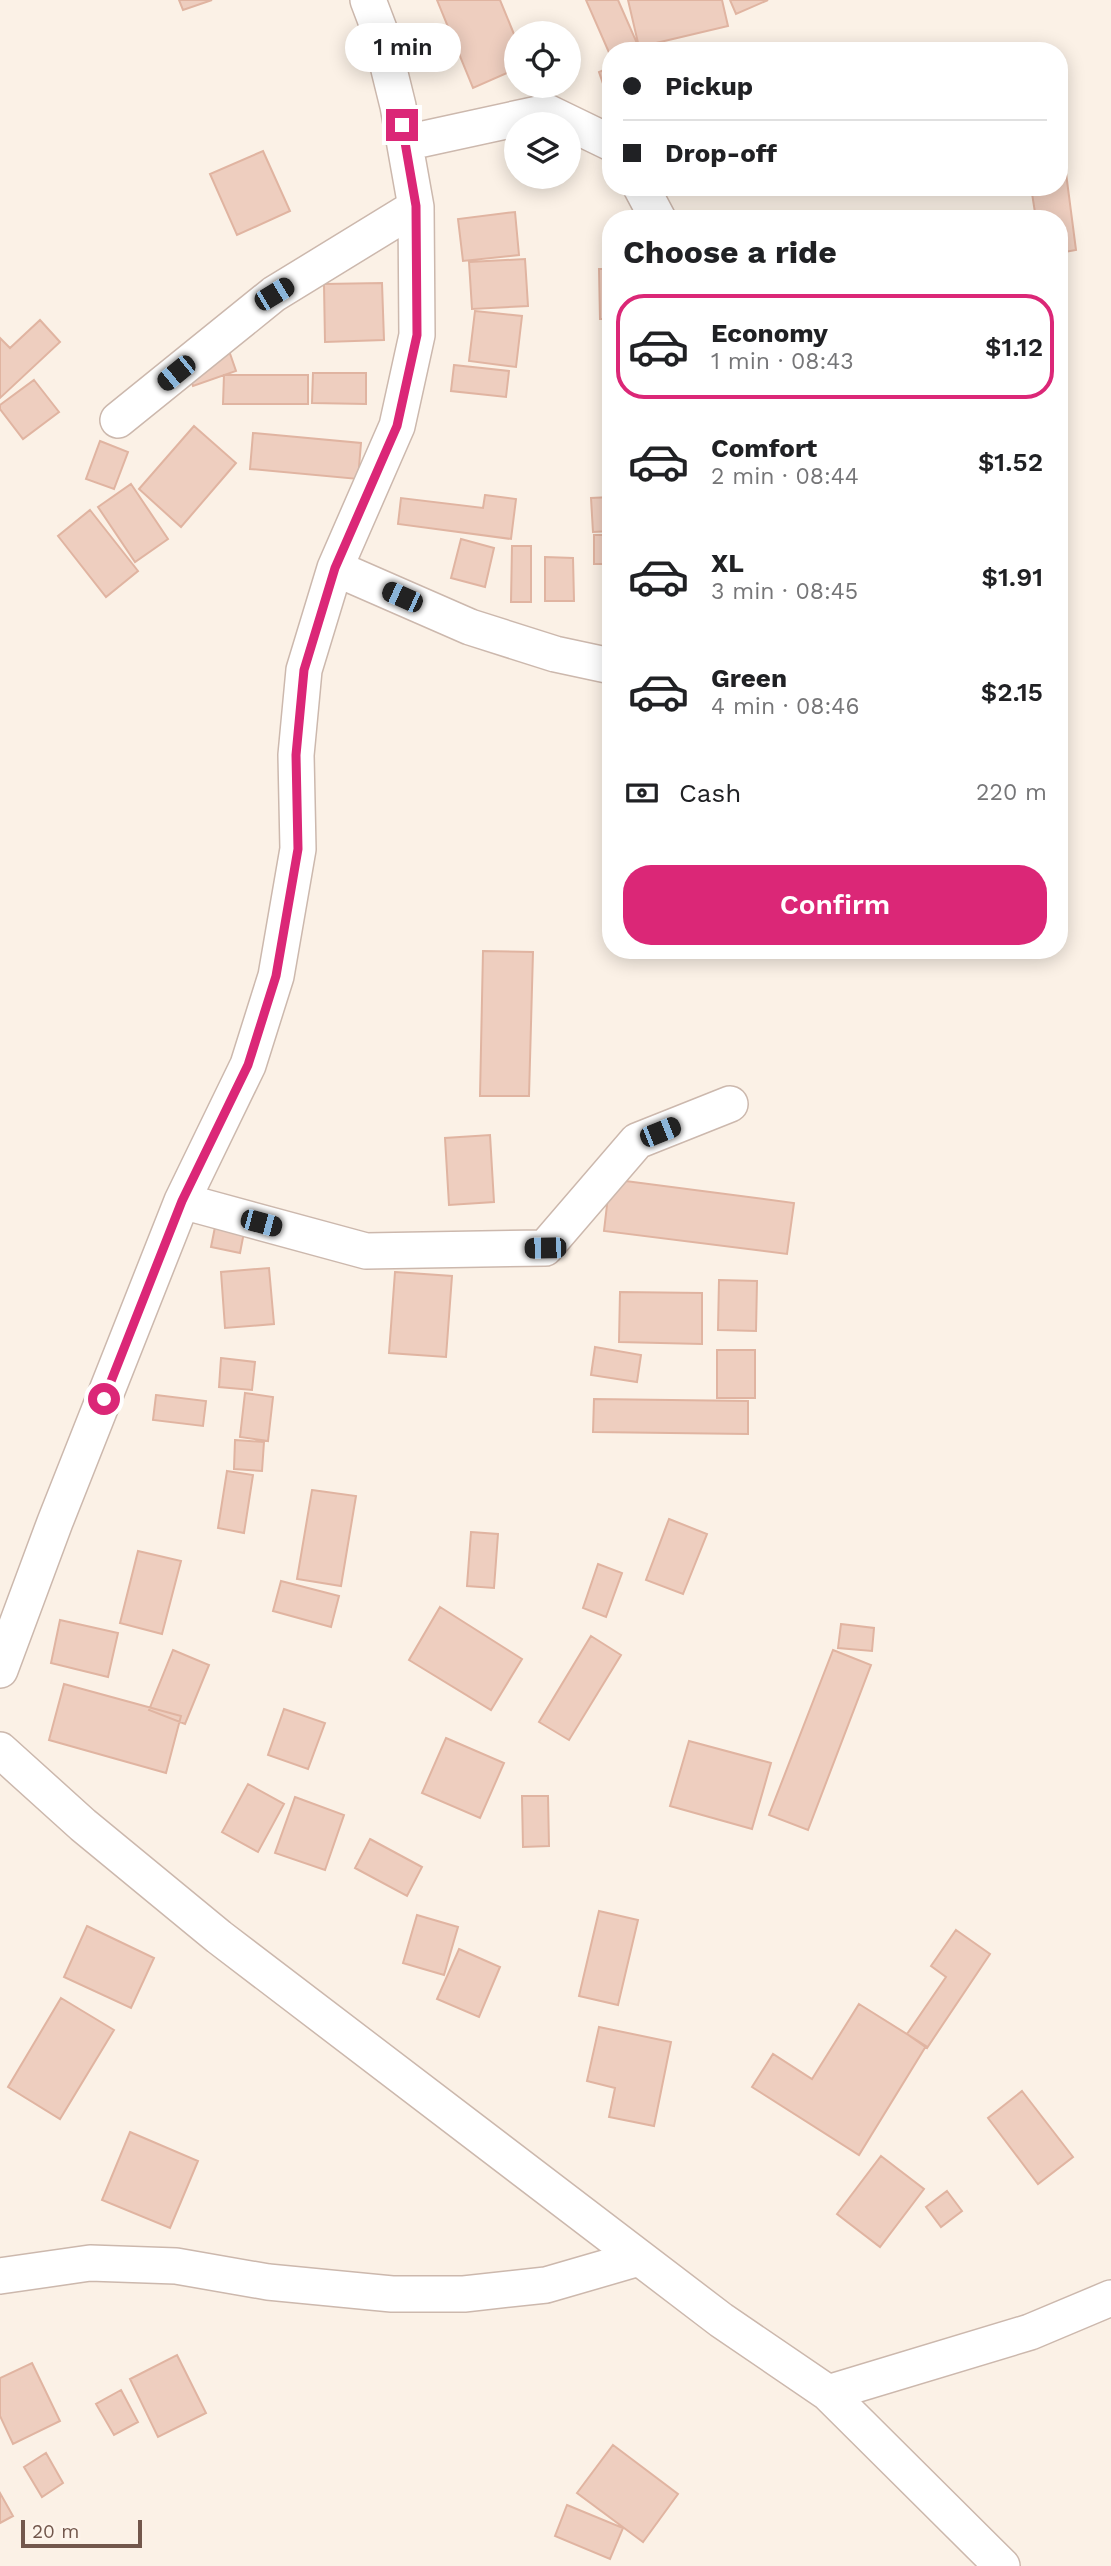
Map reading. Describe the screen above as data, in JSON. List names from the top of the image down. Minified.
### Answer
{"scale_bar":"20 m","page":{"bubble":"1 min","banner":["Pickup","Drop-off"],"heading":"Choose a ride","list":[{"name":"Economy","note":"1 min · 08:43","value":"$1.12"},{"name":"Comfort","note":"2 min · 08:44","value":"$1.52"},{"name":"XL","note":"3 min · 08:45","value":"$1.91"},{"name":"Green","note":"4 min · 08:46","value":"$2.15"}],"pay":["Cash","220 m"],"buttons":"Confirm","scale":"20 m"}}
